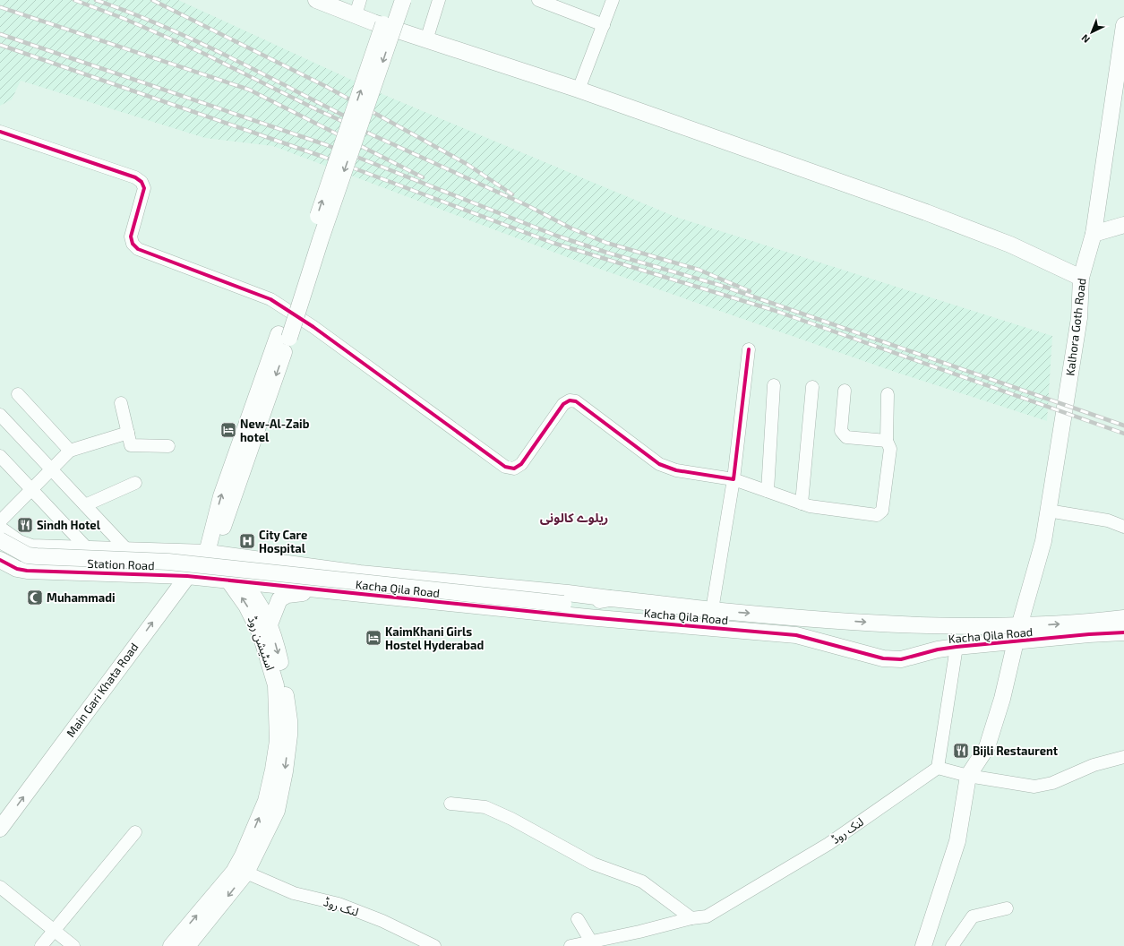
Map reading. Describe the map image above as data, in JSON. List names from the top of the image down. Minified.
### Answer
{"streets":{"street":["Kalhora Goth Road","Station Road","Kacha Qila Road","اسٹیشن روڈ","Main Gari Khata Road","لنک روڈ"]},"crossings":[["Kalhora Goth Road","Kacha Qila Road"],["Station Road","Kacha Qila Road"],["Station Road","اسٹیشن روڈ"],["Station Road","Main Gari Khata Road"],["Kacha Qila Road","اسٹیشن روڈ"],["Kacha Qila Road","Main Gari Khata Road"],["اسٹیشن روڈ","Main Gari Khata Road"],["اسٹیشن روڈ","لنک روڈ"]],"one_way":["Main Gari Khata Road"],"districts":["ریلوے کالونی"],"places":{"hotel":["New-Al-Zaib hotel","KaimKhani Girls Hostel Hyderabad"],"restaurant":["Sindh Hotel","Bijli Restaurent"],"hospital":["City Care Hospital"],"mosque":["Muhammadi"]},"north":"bottom left"}
